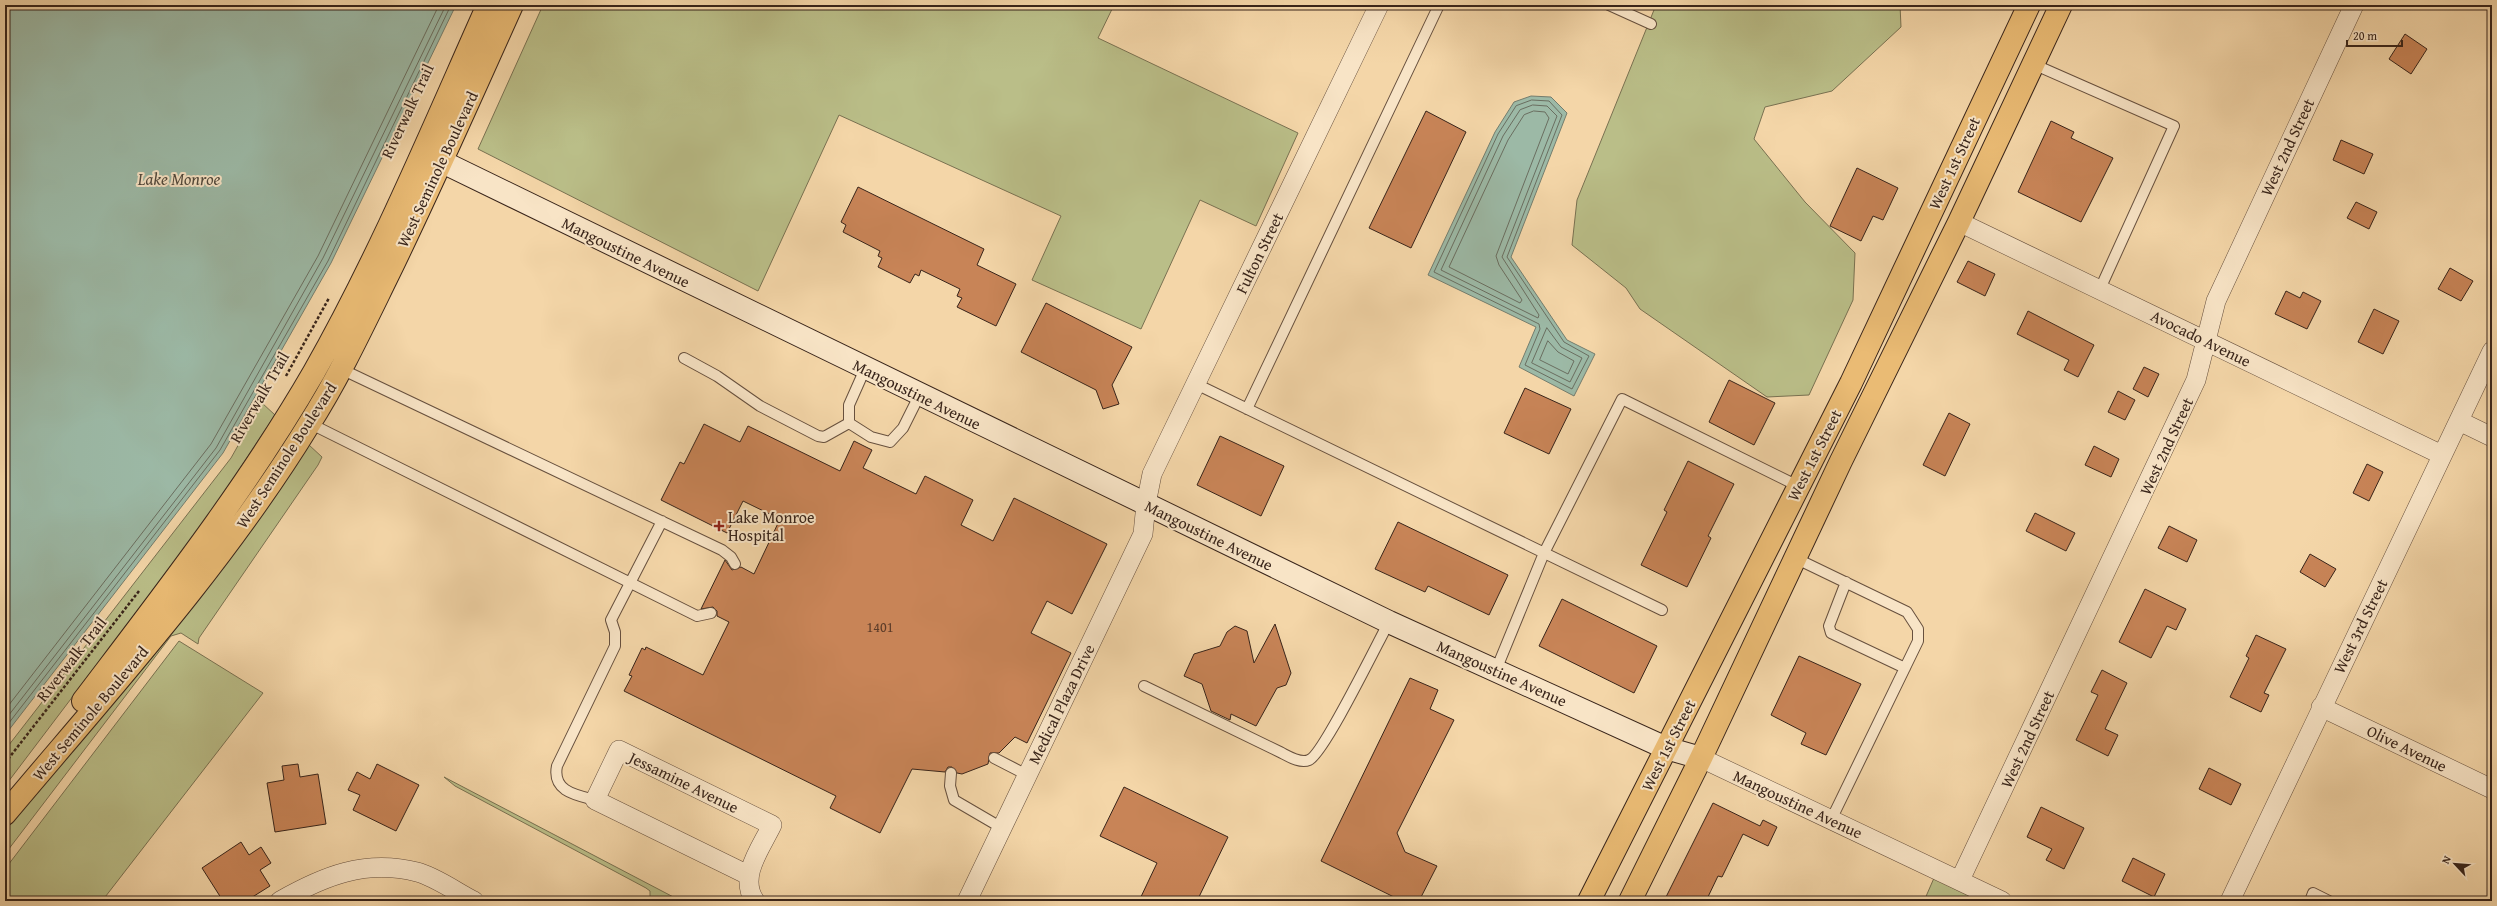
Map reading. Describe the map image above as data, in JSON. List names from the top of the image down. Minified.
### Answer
{"streets":{"main road":["West 1st Street","West Seminole Boulevard"],"street":["West 2nd Street","Mangoustine Avenue","Fulton Street","Avocado Avenue","West 3rd Street","Medical Plaza Drive","Olive Avenue","Jessamine Avenue"],"path":["Riverwalk Trail"]},"crossings":[["West 2nd Street","Mangoustine Avenue"],["West 2nd Street","Avocado Avenue"],["West 1st Street","Mangoustine Avenue"],["West 1st Street","Avocado Avenue"],["West Seminole Boulevard","Mangoustine Avenue"],["Mangoustine Avenue","Fulton Street"],["Mangoustine Avenue","Medical Plaza Drive"],["Fulton Street","Medical Plaza Drive"],["Avocado Avenue","West 3rd Street"],["West 3rd Street","Olive Avenue"]],"water":["Lake Monroe"],"places":{"health":["Lake Monroe Hospital"]},"house_numbers":["1401"],"scale_bar":"20 m","north":"top left"}
